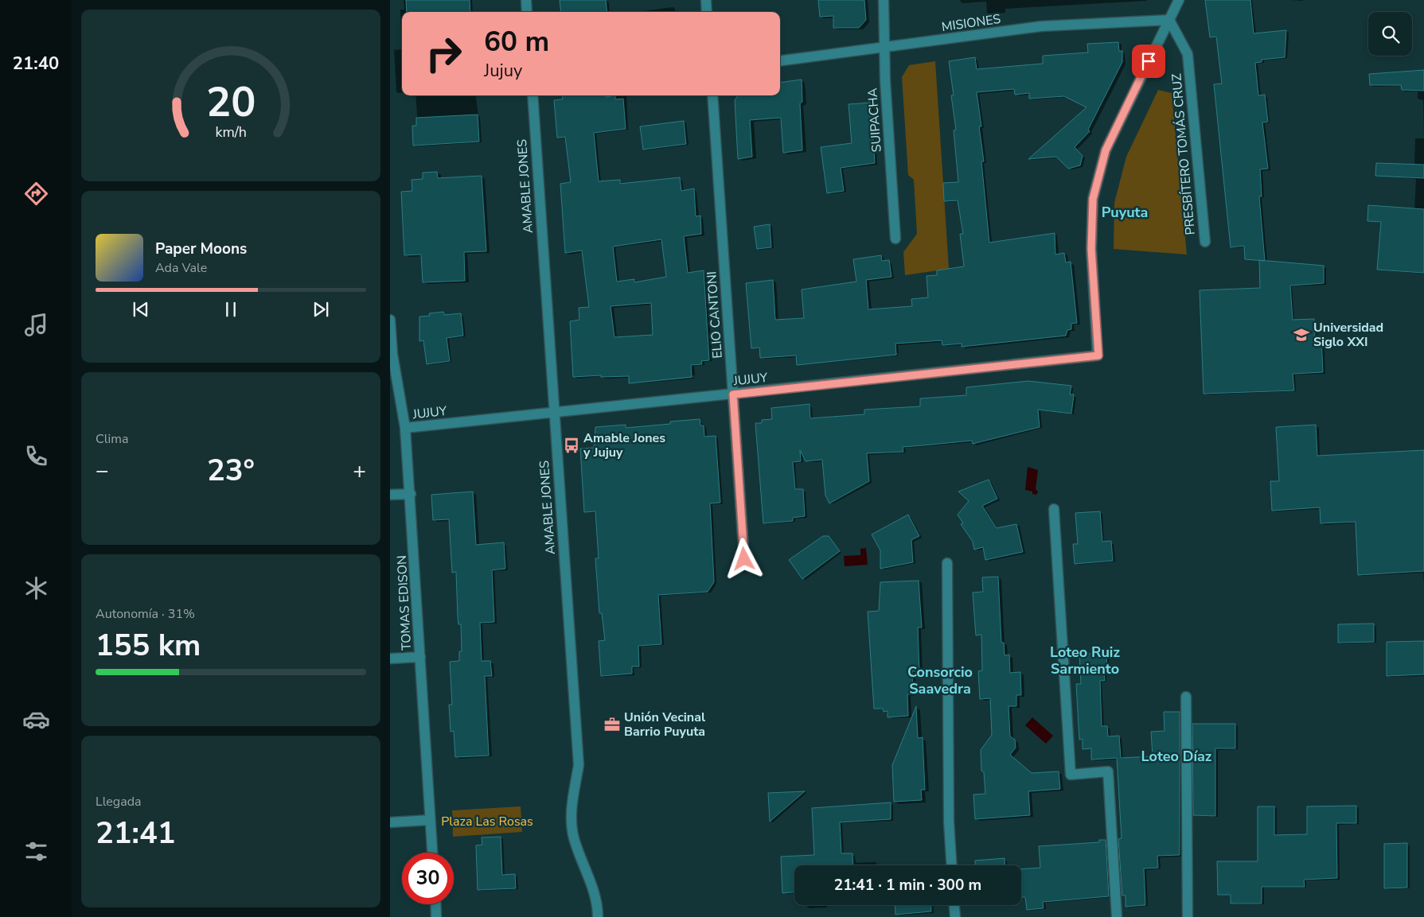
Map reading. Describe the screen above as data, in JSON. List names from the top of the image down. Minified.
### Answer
{"streets":{"street":["MISIONES","SUIPACHA","PRESBÍTERO TOMÁS CRUZ","AMABLE JONES","ELIO CANTONI","JUJUY","TOMAS EDISON"]},"crossings":[["MISIONES","SUIPACHA"],["MISIONES","PRESBÍTERO TOMÁS CRUZ"],["MISIONES","JUJUY"],["PRESBÍTERO TOMÁS CRUZ","JUJUY"],["AMABLE JONES","JUJUY"],["ELIO CANTONI","JUJUY"],["JUJUY","TOMAS EDISON"]],"districts":["Puyuta","Loteo Ruiz Sarmiento","Consorcio Saavedra","Loteo Díaz"],"parks":["Plaza Las Rosas"],"places":{"school or university":["Universidad Siglo XXI"],"bus stop":["Amable Jones y Jujuy"],"office":["Unión Vecinal Barrio Puyuta"]},"page":{"tabs":"21:40","turn":["60 m","Jujuy"],"song":["Paper Moons","Ada Vale"],"tile":["Clima",["Autonomía · 31%","155 km"],["Llegada","21:41"]],"heat":["−","23°","+"],"limit":"30","trip":"21:41 · 1 min · 300 m","gauge":["20","km/h"]}}
